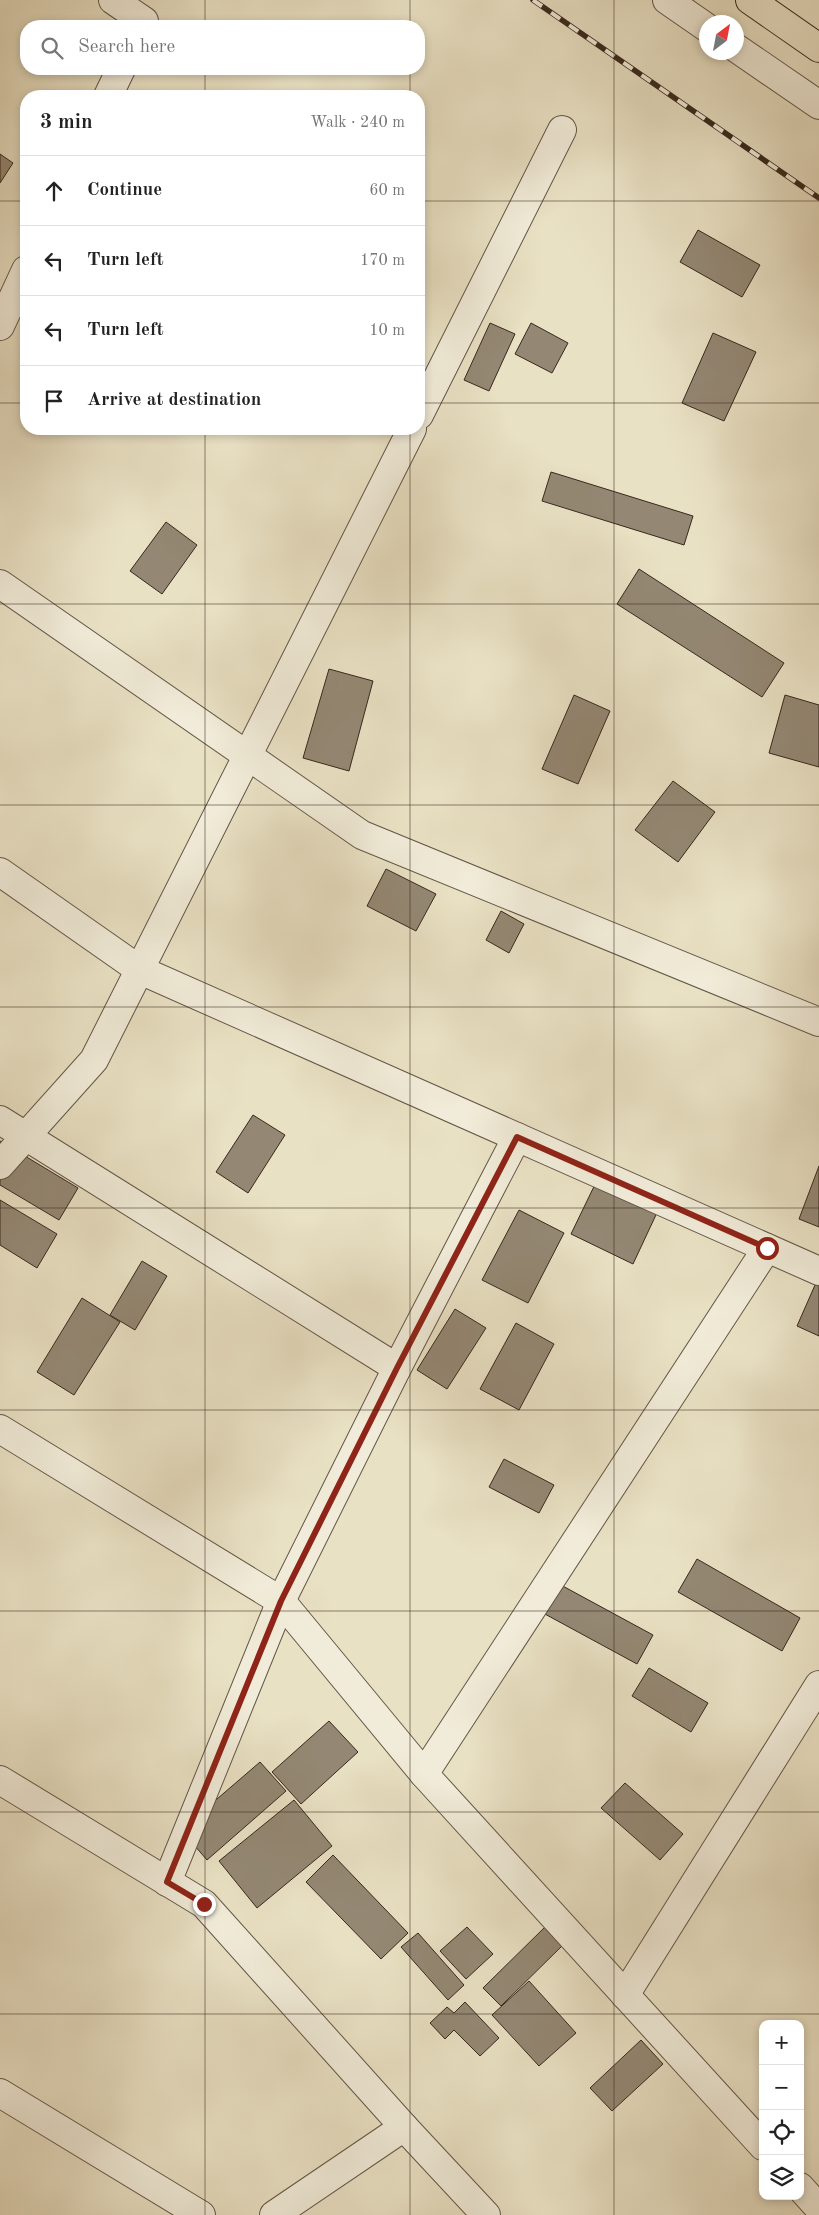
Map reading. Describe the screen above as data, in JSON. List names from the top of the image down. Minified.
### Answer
{"north":"top right","page":{"search":"Search here","heading":["3 min","Walk · 240 m"],"list":[["Continue","60 m"],["Turn left","170 m"],["Turn left","10 m"],"Arrive at destination"],"map_buttons":["+","−"]}}
